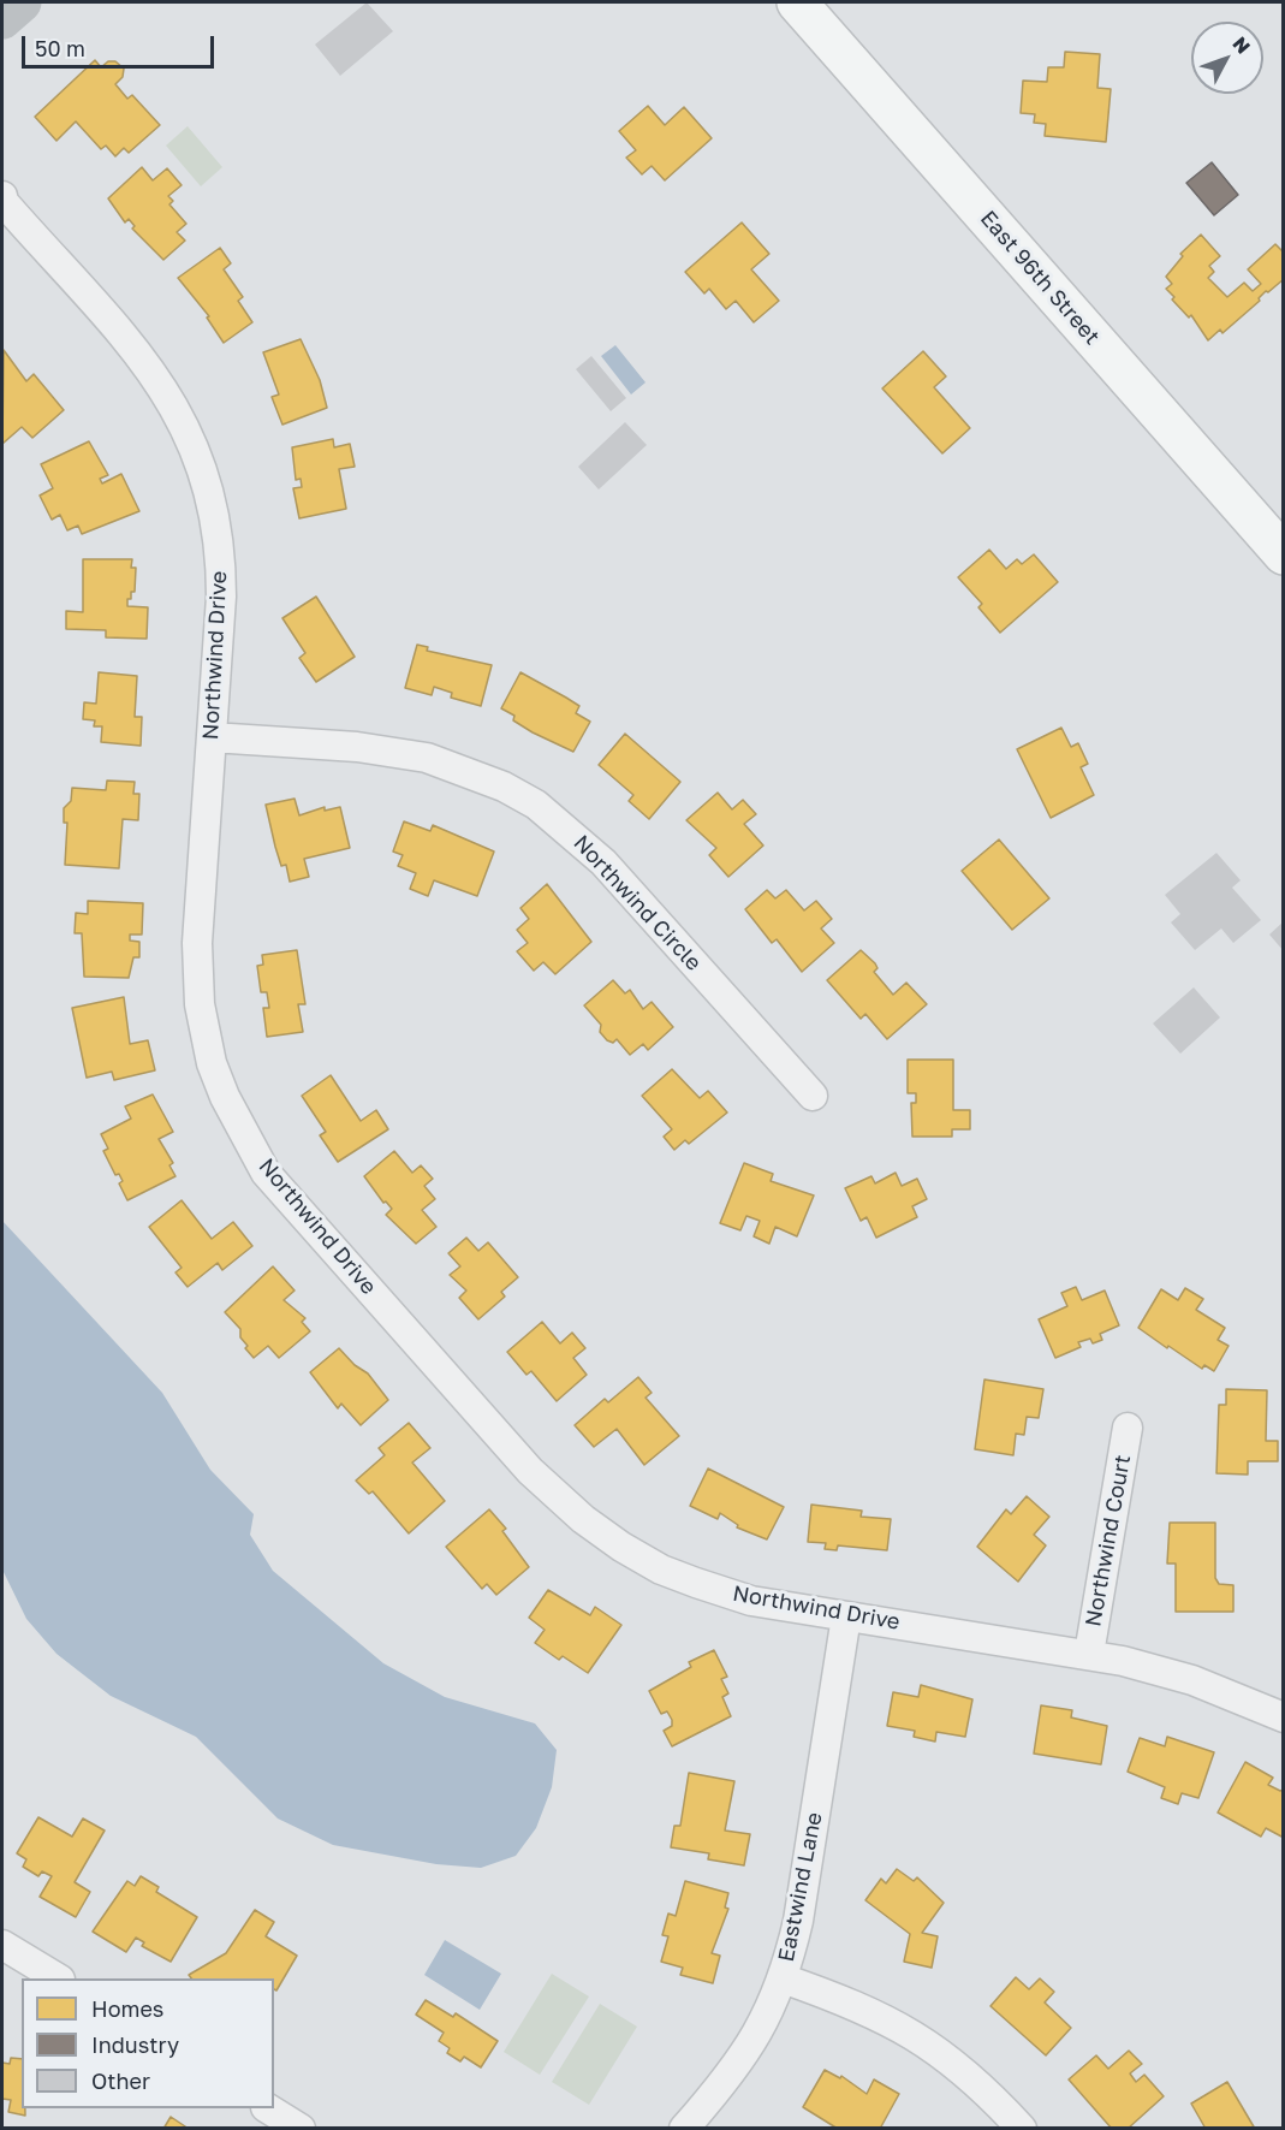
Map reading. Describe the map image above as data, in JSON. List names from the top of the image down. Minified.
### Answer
{"streets":{"main road":["East 96th Street"],"street":["Northwind Drive","Northwind Circle","Northwind Court","Eastwind Lane"]},"crossings":[["Northwind Drive","Northwind Circle"],["Northwind Drive","Northwind Court"],["Northwind Drive","Eastwind Lane"]],"legend":["Homes","Industry","Other"],"scale_bar":"50 m","north":"top right"}
